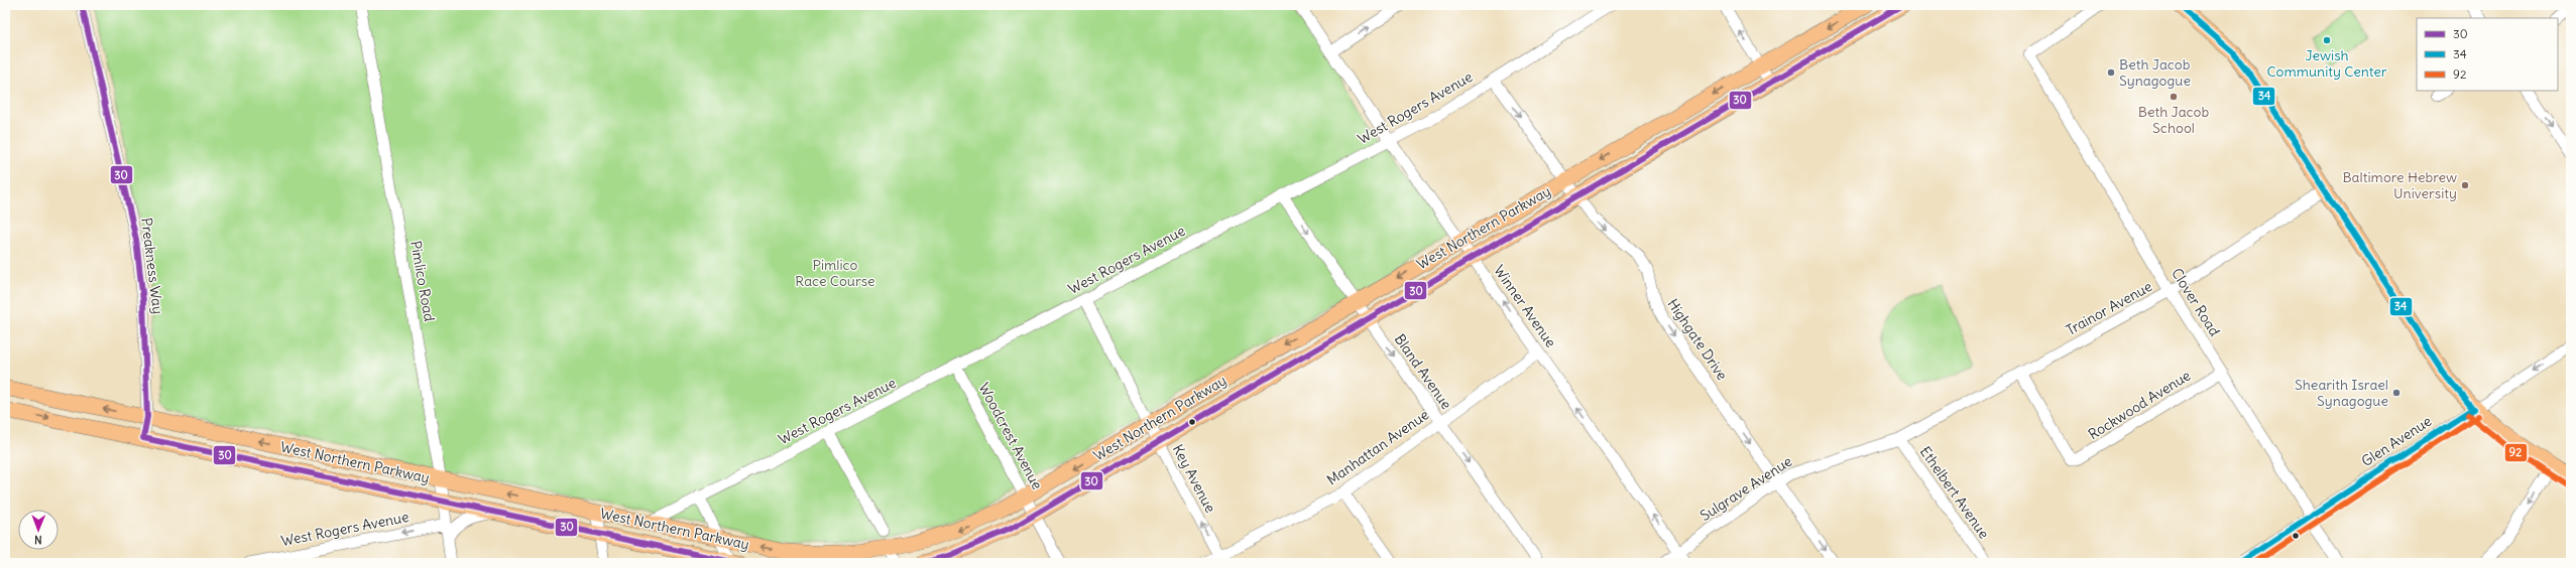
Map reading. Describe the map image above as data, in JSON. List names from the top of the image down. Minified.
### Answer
{"streets":{"main road":["West Northern Parkway"],"street":["West Rogers Avenue","Preakness Way","Pimlico Road","Clover Road","Winner Avenue","Trainor Avenue","Highgate Drive","Bland Avenue","Rockwood Avenue","Woodcrest Avenue","Glen Avenue","Manhattan Avenue","Key Avenue","Sulgrave Avenue","Ethelbert Avenue"]},"crossings":[["West Rogers Avenue","West Northern Parkway"],["West Rogers Avenue","Pimlico Road"],["West Rogers Avenue","Winner Avenue"],["West Rogers Avenue","Highgate Drive"],["West Rogers Avenue","Bland Avenue"],["West Rogers Avenue","Woodcrest Avenue"],["West Rogers Avenue","Key Avenue"],["West Northern Parkway","Preakness Way"],["West Northern Parkway","Pimlico Road"],["West Northern Parkway","Winner Avenue"],["West Northern Parkway","Highgate Drive"],["West Northern Parkway","Bland Avenue"],["West Northern Parkway","Woodcrest Avenue"],["West Northern Parkway","Key Avenue"],["Clover Road","Trainor Avenue"],["Clover Road","Rockwood Avenue"],["Clover Road","Glen Avenue"],["Winner Avenue","Manhattan Avenue"],["Winner Avenue","Sulgrave Avenue"],["Trainor Avenue","Rockwood Avenue"],["Trainor Avenue","Sulgrave Avenue"],["Trainor Avenue","Ethelbert Avenue"],["Highgate Drive","Sulgrave Avenue"],["Bland Avenue","Manhattan Avenue"],["Manhattan Avenue","Key Avenue"],["Sulgrave Avenue","Ethelbert Avenue"]],"one_way":["Winner Avenue","Highgate Drive","Bland Avenue","Key Avenue"],"parks":["Pimlico Race Course"],"places":["Jewish Community Center","Beth Jacob Synagogue","Beth Jacob School","Baltimore Hebrew University","Shearith Israel Synagogue"],"lines":["transit line 30","transit line 34","transit line 92"],"legend":["30","34","92"],"north":"bottom"}
